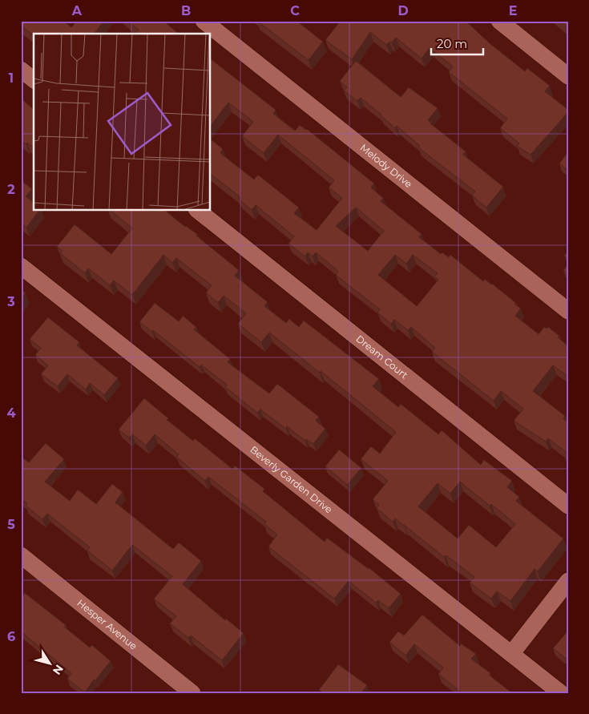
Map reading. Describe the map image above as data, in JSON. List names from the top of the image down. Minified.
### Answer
{"streets":{"street":["Melody Drive","Dream Court","Beverly Garden Drive","Hesper Avenue"]},"scale_bar":"20 m","north":"bottom right","grid":{"columns":["A","B","C","D","E"],"rows":["1","2","3","4","5","6"]}}
